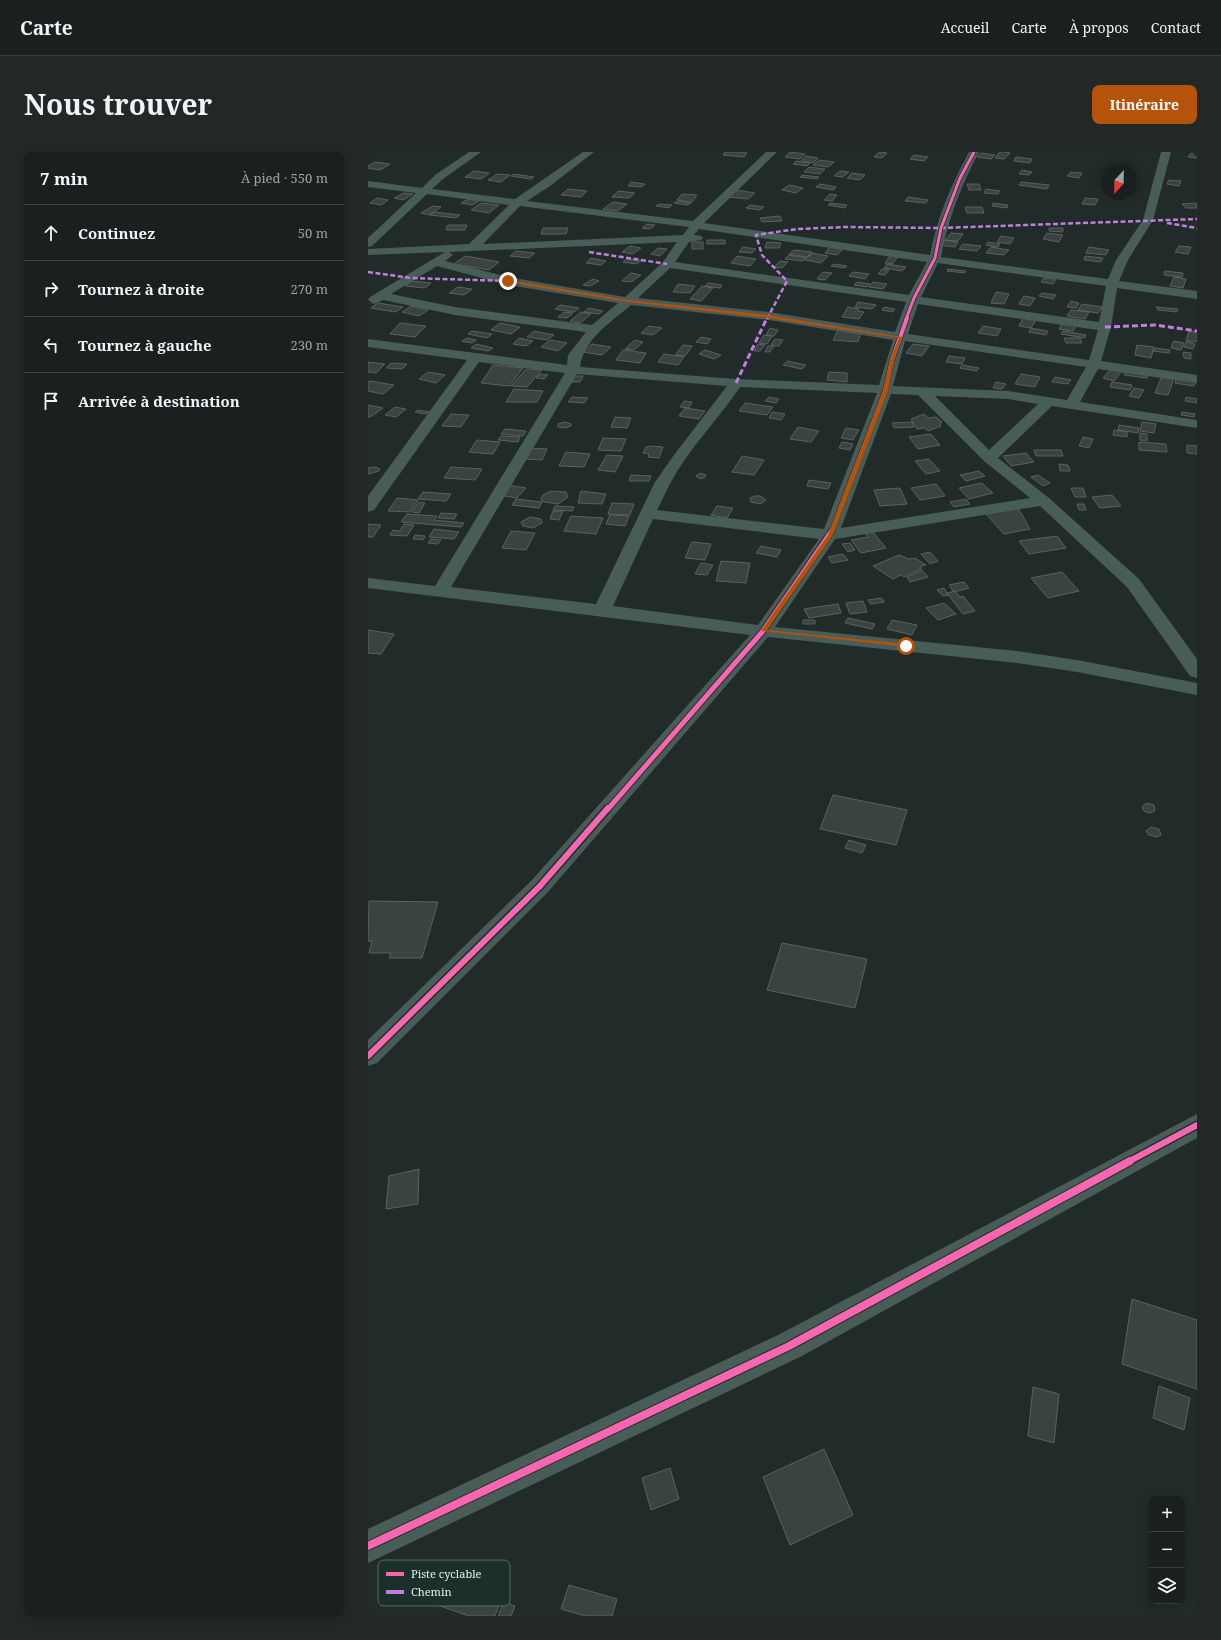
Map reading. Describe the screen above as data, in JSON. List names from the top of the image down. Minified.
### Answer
{"legend":["Piste cyclable","Chemin"],"north":"bottom","page":{"header":"Carte","nav":["Accueil","Carte","À propos","Contact"],"title":"Nous trouver","buttons":"Itinéraire","heading":["7 min","À pied · 550 m"],"list":[["Continuez","50 m"],["Tournez à droite","270 m"],["Tournez à gauche","230 m"],"Arrivée à destination"],"map_buttons":["+","−"]}}
